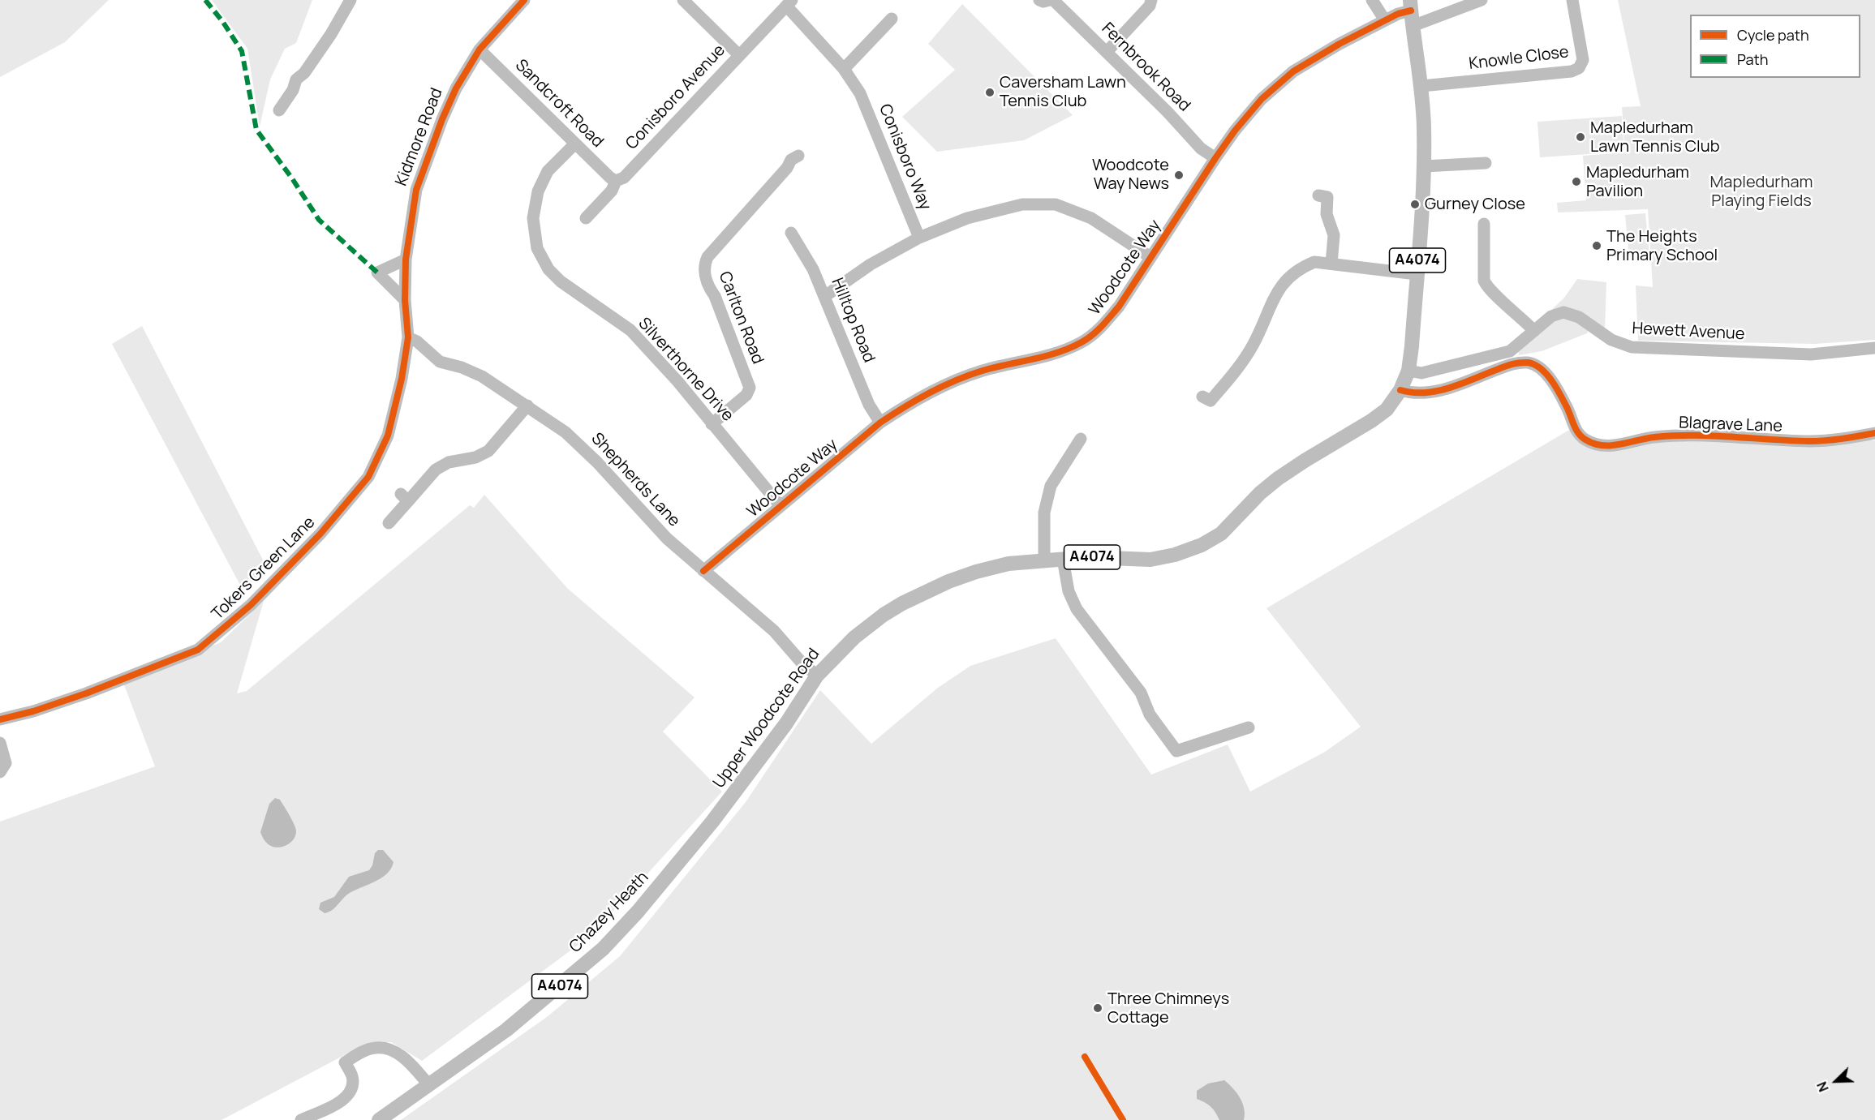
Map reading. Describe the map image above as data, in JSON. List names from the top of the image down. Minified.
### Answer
{"streets":{"main road":["A4074","Upper Woodcote Road","Chazey Heath"],"street":["Knowle Close","Fernbrook Road","Conisboro Avenue","Sandcroft Road","Kidmore Road","Conisboro Way","Woodcote Way","Carlton Road","Hilltop Road","Hewett Avenue","Silverthorne Drive","Blagrave Lane","Shepherds Lane","Tokers Green Lane"]},"crossings":[["Knowle Close","Upper Woodcote Road"],["Fernbrook Road","Woodcote Way"],["Conisboro Avenue","Sandcroft Road"],["Conisboro Avenue","Conisboro Way"],["Sandcroft Road","Kidmore Road"],["Sandcroft Road","Silverthorne Drive"],["Kidmore Road","Shepherds Lane"],["Kidmore Road","Tokers Green Lane"],["Woodcote Way","Hilltop Road"],["Woodcote Way","Silverthorne Drive"],["Woodcote Way","Shepherds Lane"],["Woodcote Way","Upper Woodcote Road"],["Carlton Road","Silverthorne Drive"],["Hewett Avenue","Upper Woodcote Road"],["Blagrave Lane","Upper Woodcote Road"],["Shepherds Lane","Tokers Green Lane"],["Shepherds Lane","Upper Woodcote Road"],["Upper Woodcote Road","Chazey Heath"]],"parks":["Mapledurham Playing Fields"],"places":["Caversham Lawn Tennis Club","Mapledurham Lawn Tennis Club","Woodcote Way News","Mapledurham Pavilion","Gurney Close","The Heights Primary School","Three Chimneys Cottage"],"legend":["Cycle path","Path"],"north":"bottom left"}
